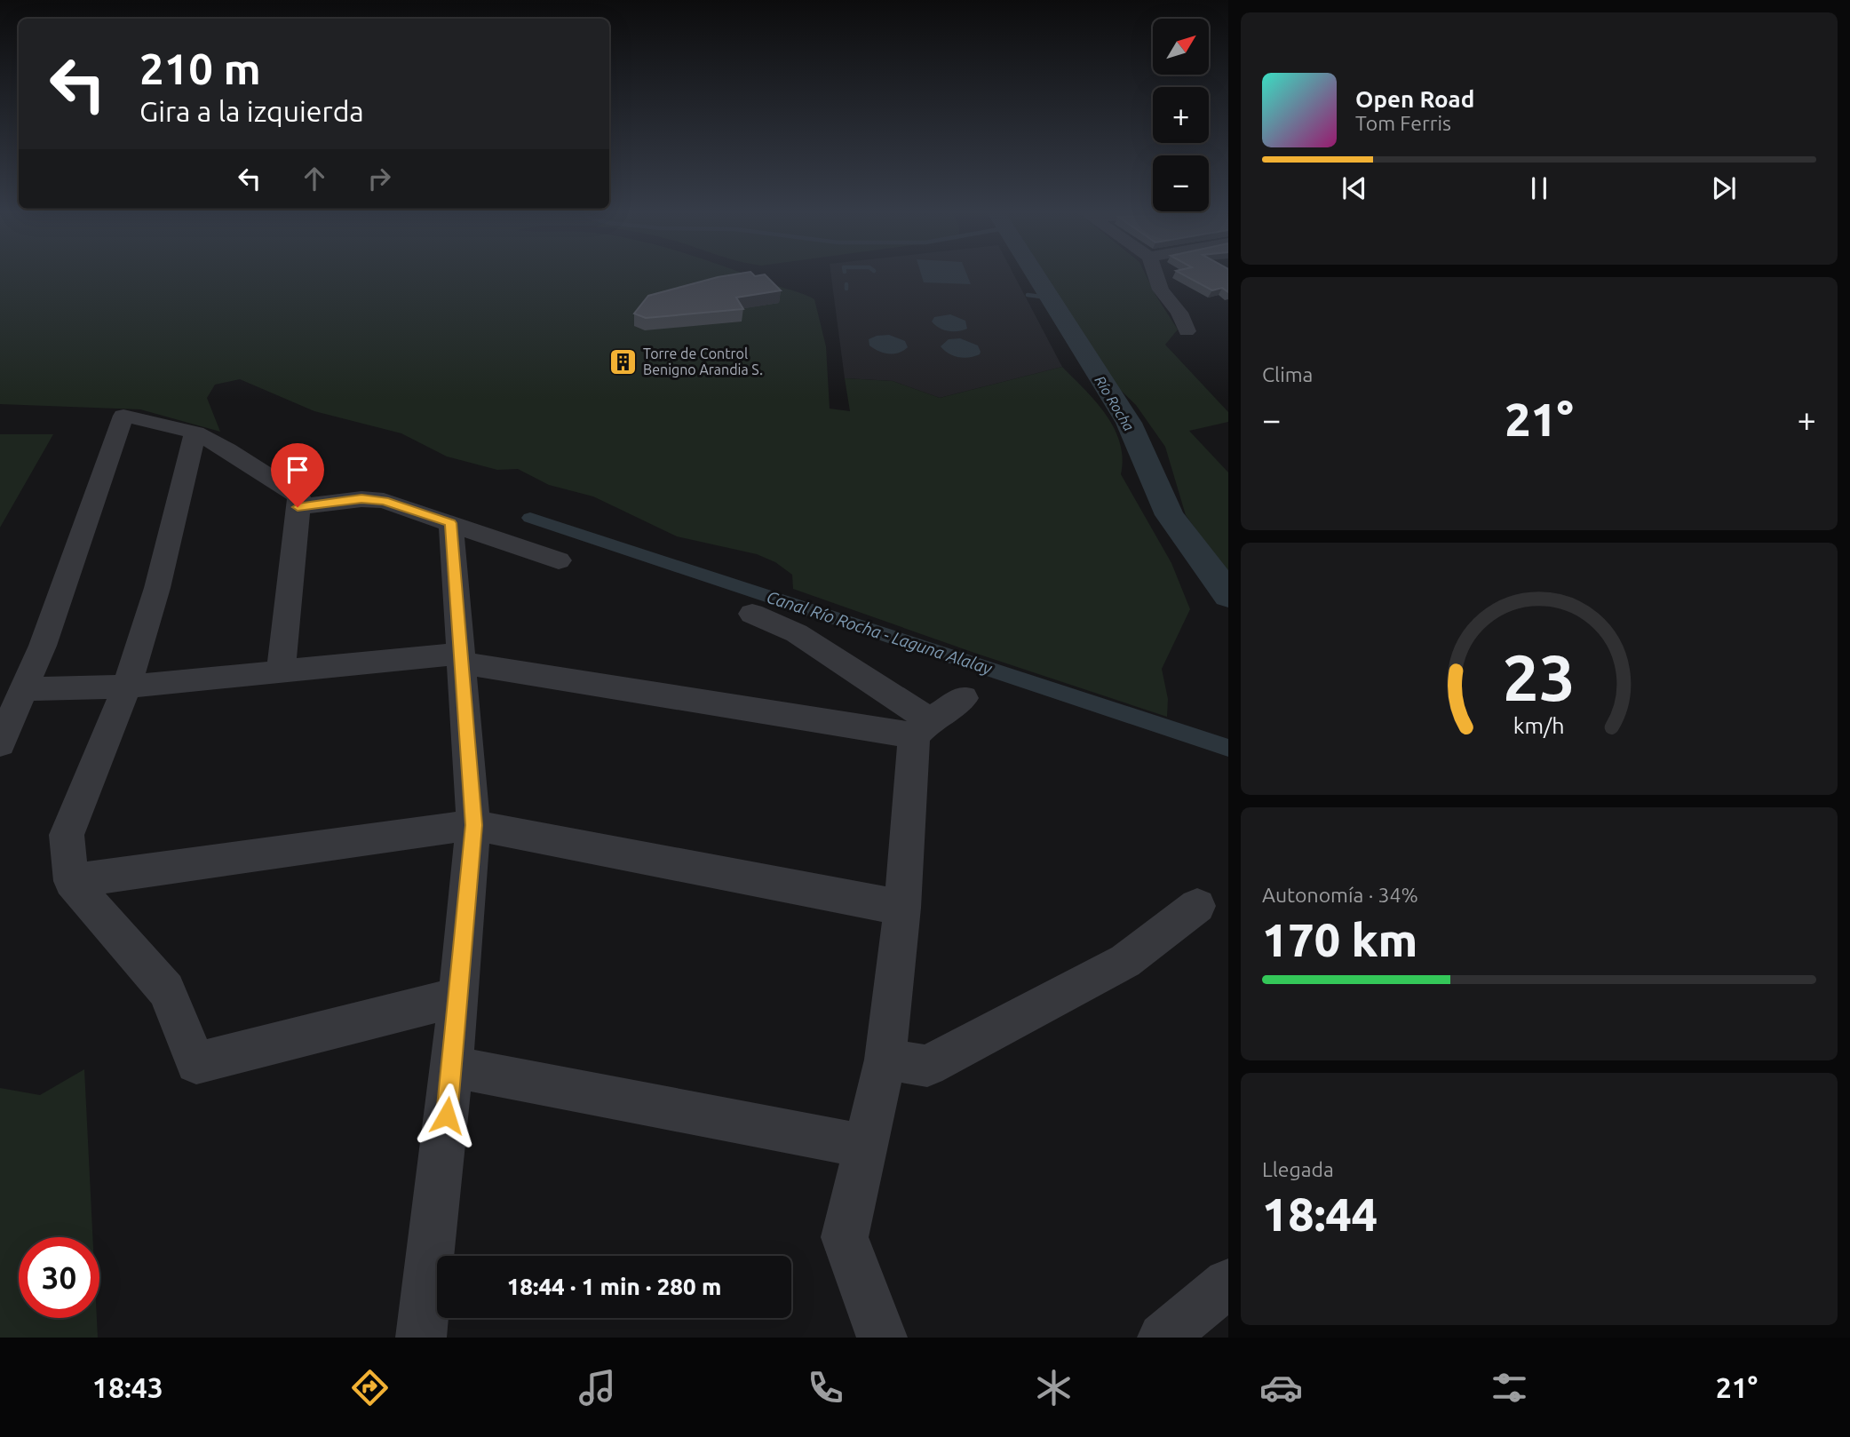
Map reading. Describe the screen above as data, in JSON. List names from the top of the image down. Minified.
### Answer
{"water":["Río Rocha","Canal Río Rocha - Laguna Alalay"],"places":{"building":["Torre de Control Benigno Arandia S."]},"north":"top right","page":{"map_buttons":["+","−"],"turn":["210 m","Gira a la izquierda"],"song":["Open Road","Tom Ferris"],"tile":["Clima",["Autonomía · 34%","170 km"],["Llegada","18:44"]],"heat":["−","21°","+"],"limit":"30","trip":"18:44 · 1 min · 280 m","tabs":["18:43","21°"],"gauge":["23","km/h"]}}
